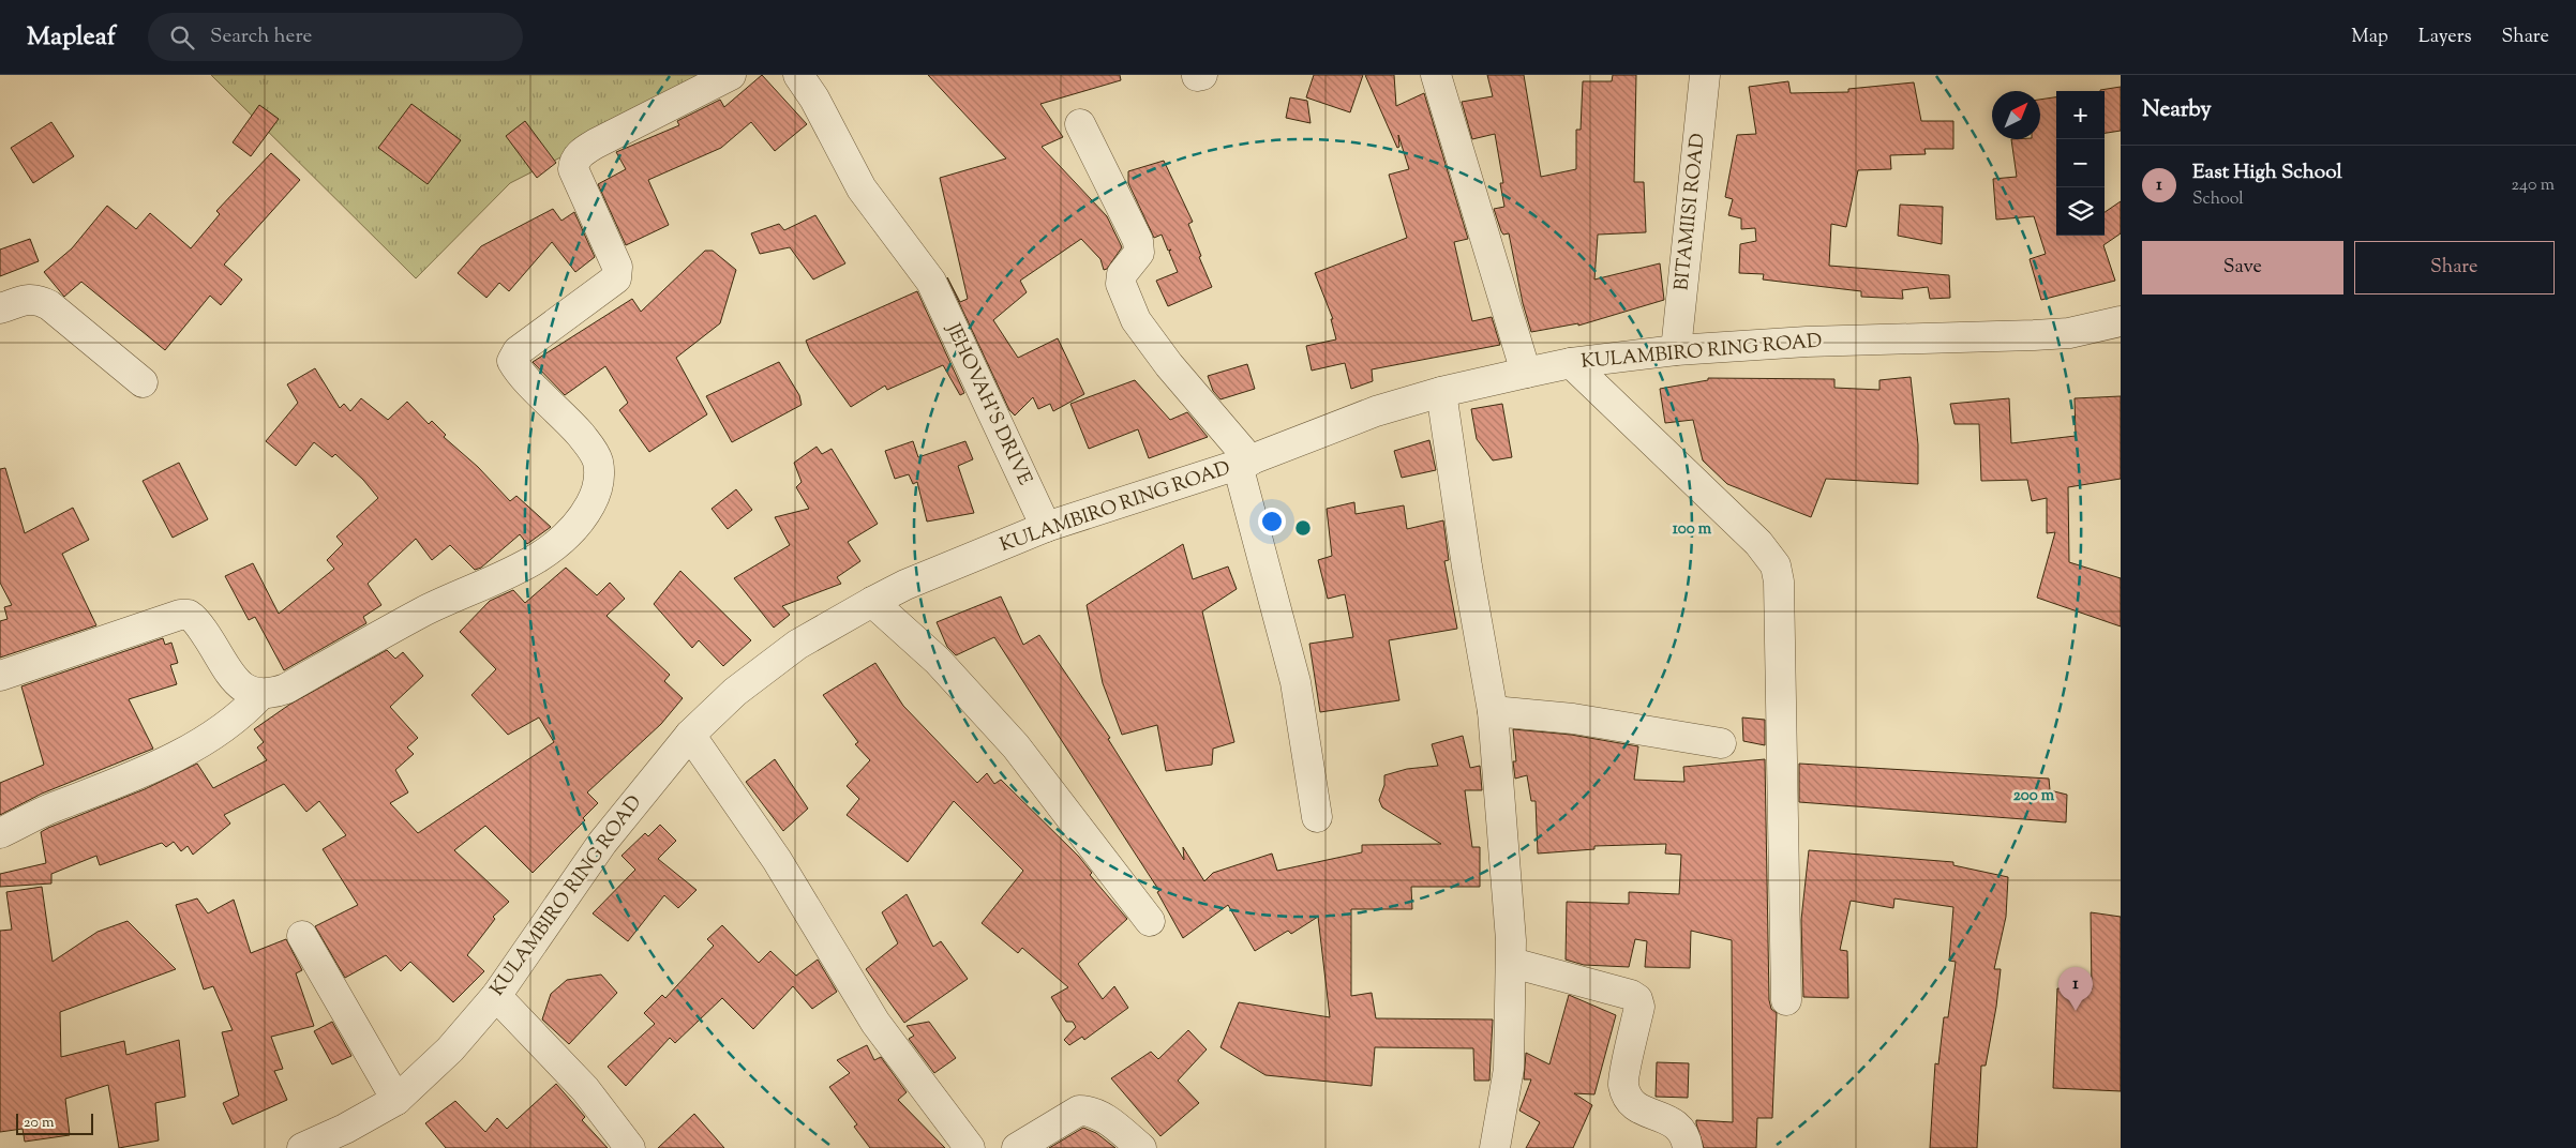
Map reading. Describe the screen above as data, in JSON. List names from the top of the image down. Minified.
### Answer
{"streets":{"street":["BITAMIISI ROAD","KULAMBIRO RING ROAD","JEHOVAH'S DRIVE"]},"crossings":[["BITAMIISI ROAD","KULAMBIRO RING ROAD"],["KULAMBIRO RING ROAD","JEHOVAH'S DRIVE"]],"scale_bar":"20 m","north":"top right","page":{"header":"Mapleaf","search":"Search here","nav":["Map","Layers","Share"],"heading":"Nearby","map_buttons":["+","−"],"list":[{"mark":"1","name":"East High School","note":"School","value":"240 m"}],"buttons":["Save","Share"],"pins":"1","scale":"20 m"},"rings":["100 m","200 m"]}
